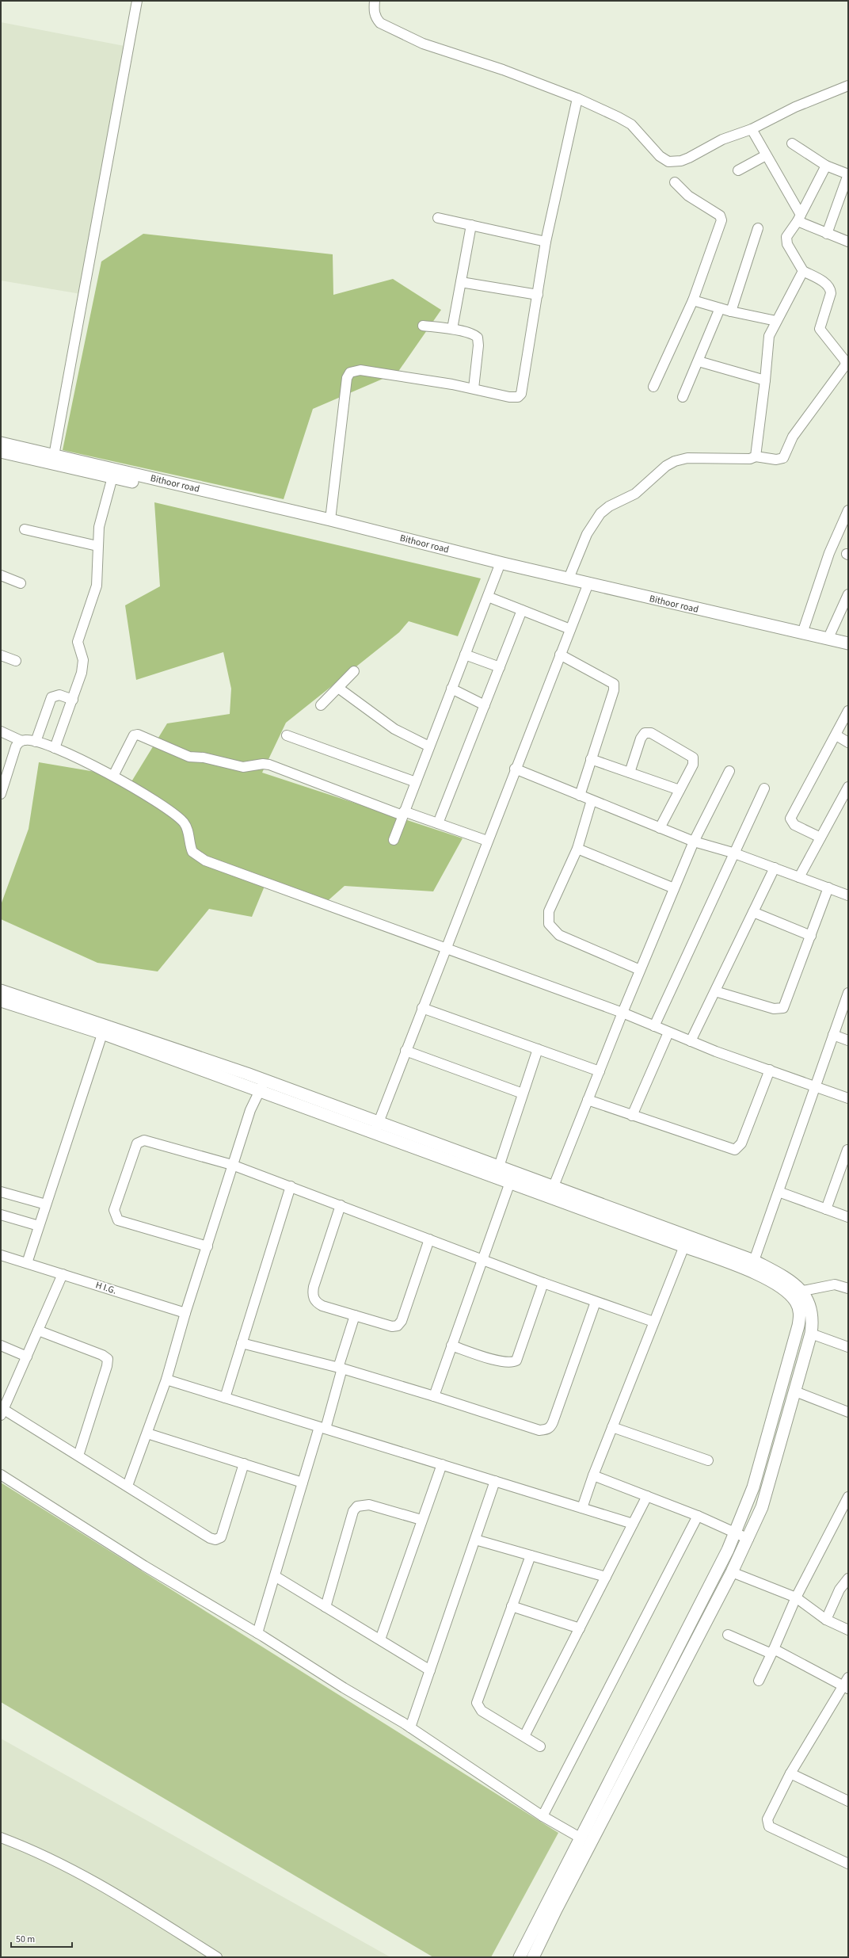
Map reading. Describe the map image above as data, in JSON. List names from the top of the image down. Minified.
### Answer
{"streets":{"street":["Bithoor road","H I.G."]},"scale_bar":"50 m"}
